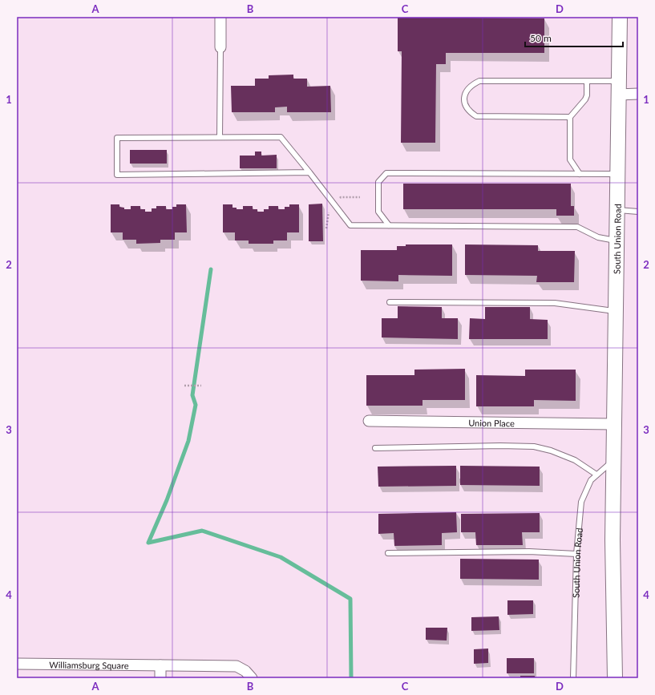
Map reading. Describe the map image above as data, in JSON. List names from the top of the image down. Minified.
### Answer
{"streets":{"main road":["South Union Road"],"street":["Union Place","Williamsburg Square"]},"crossings":[["South Union Road","Union Place"]],"scale_bar":"50 m","grid":{"columns":["A","B","C","D"],"rows":["1","2","3","4"]}}
